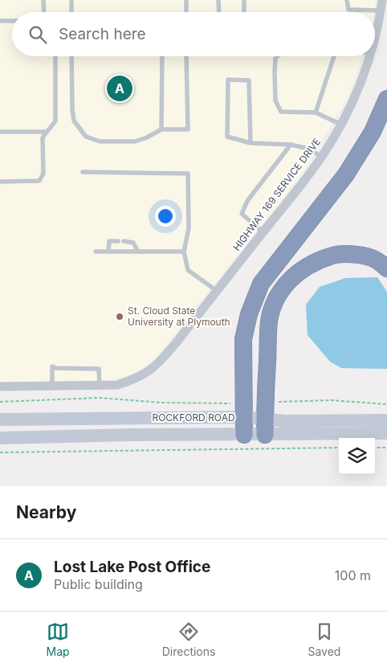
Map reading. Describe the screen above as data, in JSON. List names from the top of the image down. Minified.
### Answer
{"streets":{"main road":["ROCKFORD ROAD"],"street":["HIGHWAY 169 SERVICE DRIVE"]},"places":["St. Cloud State University at Plymouth"],"page":{"search":"Search here","pins":"A","heading":"Nearby","list":[{"mark":"A","name":"Lost Lake Post Office","note":"Public building","value":"100 m"}],"nav":["Map","Directions","Saved"]}}
